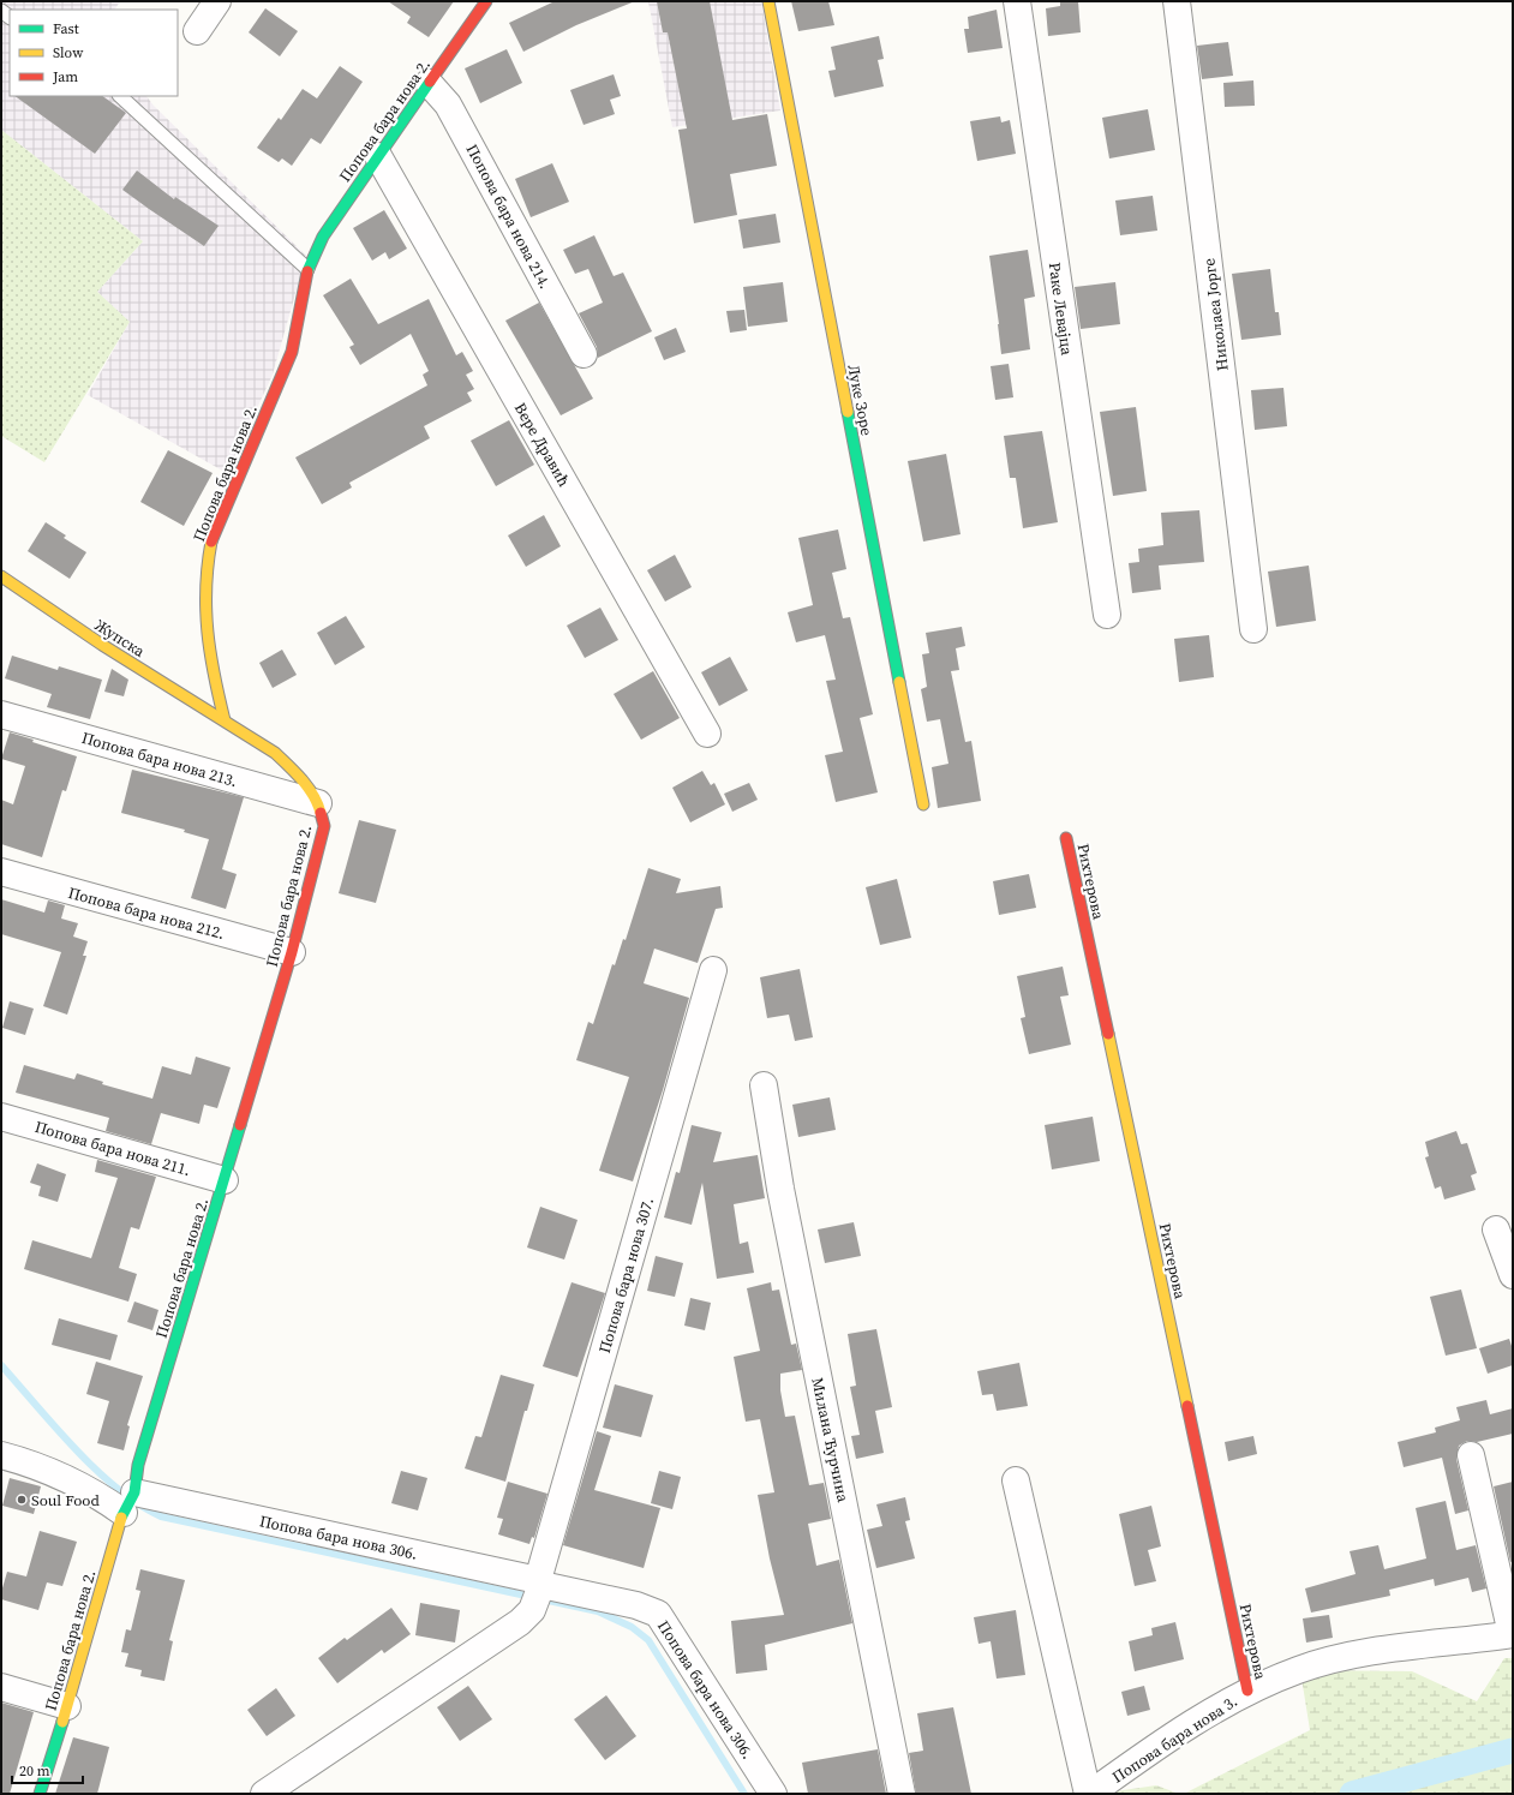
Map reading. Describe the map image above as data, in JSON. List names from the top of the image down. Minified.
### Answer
{"streets":{"street":["Попова бара нова 2.","Попова бара нова 214.","Раке Левајца","Николаеа Јорге","Луке Зоре","Вере Дравић","Жупска","Попова бара нова 213.","Рихтерова","Попова бара нова 212.","Попова бара нова 211.","Попова бара нова 307.","Милана Ћурчина","Попова бара нова 306.","Попова бара нова 3."]},"crossings":[["Попова бара нова 2.","Попова бара нова 214."],["Попова бара нова 2.","Вере Дравић"],["Попова бара нова 2.","Жупска"],["Попова бара нова 2.","Попова бара нова 213."],["Попова бара нова 2.","Попова бара нова 212."],["Попова бара нова 2.","Попова бара нова 211."],["Попова бара нова 2.","Попова бара нова 306."],["Рихтерова","Попова бара нова 3."],["Попова бара нова 307.","Попова бара нова 306."]],"places":["Soul Food"],"legend":["Fast","Slow","Jam"],"scale_bar":"20 m"}
